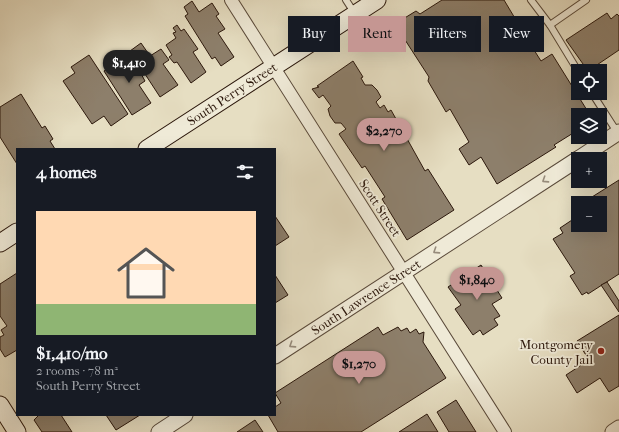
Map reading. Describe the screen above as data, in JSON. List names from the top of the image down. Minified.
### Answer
{"streets":{"main road":["South Perry Street"],"street":["Scott Street","South Lawrence Street"]},"crossings":[["South Perry Street","Scott Street"],["Scott Street","South Lawrence Street"]],"one_way":["South Lawrence Street"],"places":["Montgomery County Jail"],"page":{"chip":["Buy","Rent","Filters","New"],"price":["$1,410","$2,270","$1,840","$1,270"],"map_buttons":["+","−"],"heading":"4 homes","list":[{"name":"$1,410/mo","note":"2 rooms · 78 m² · South Perry Street"}]}}
